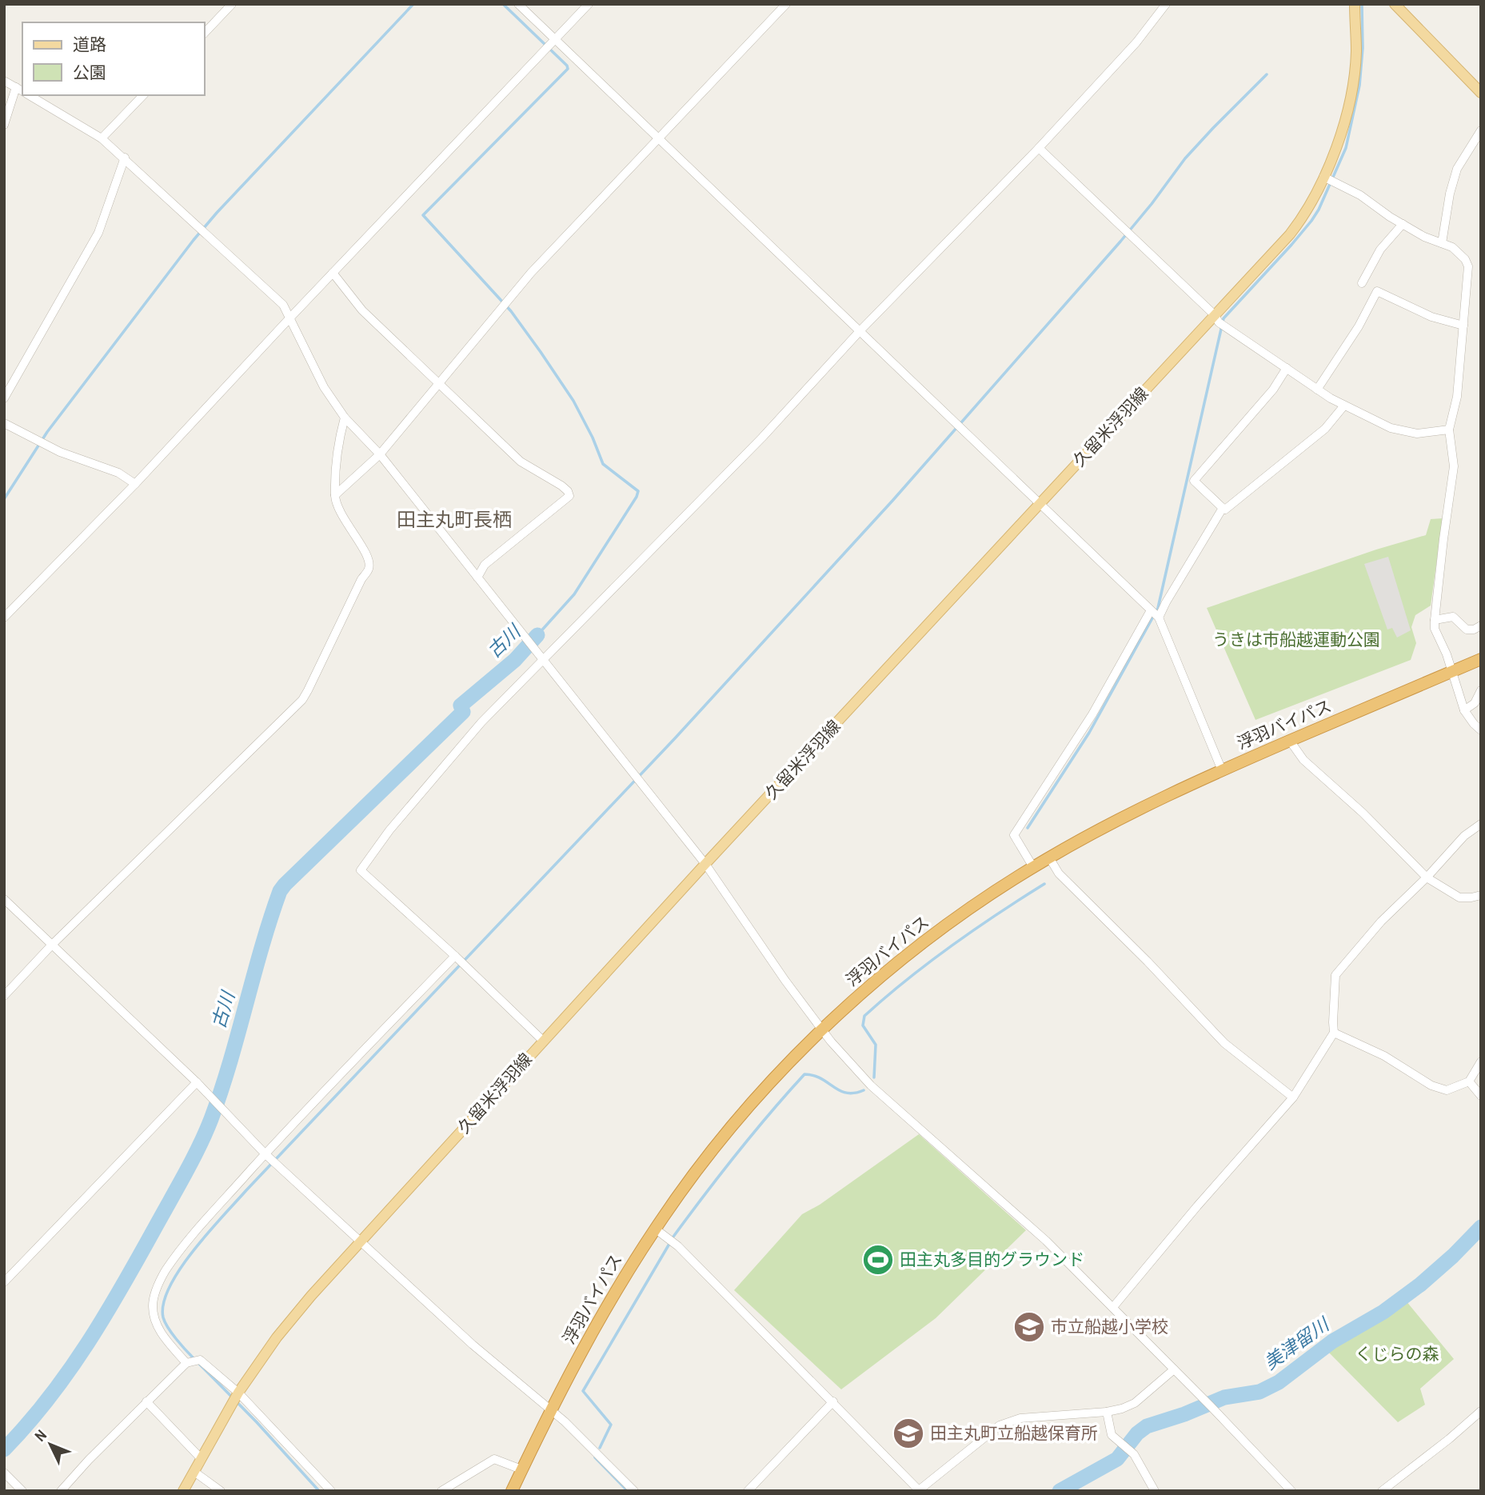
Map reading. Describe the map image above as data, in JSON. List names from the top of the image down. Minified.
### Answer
{"streets":{"highway":["浮羽バイパス"],"main road":["久留米浮羽線"]},"districts":["田主丸町長栖"],"water":["古川","美津留川"],"parks":["うきは市船越運動公園","くじらの森"],"places":{"sports":["田主丸多目的グラウンド"],"school or university":["市立船越小学校","田主丸町立船越保育所"]},"legend":["道路","公園"],"north":"top left"}
